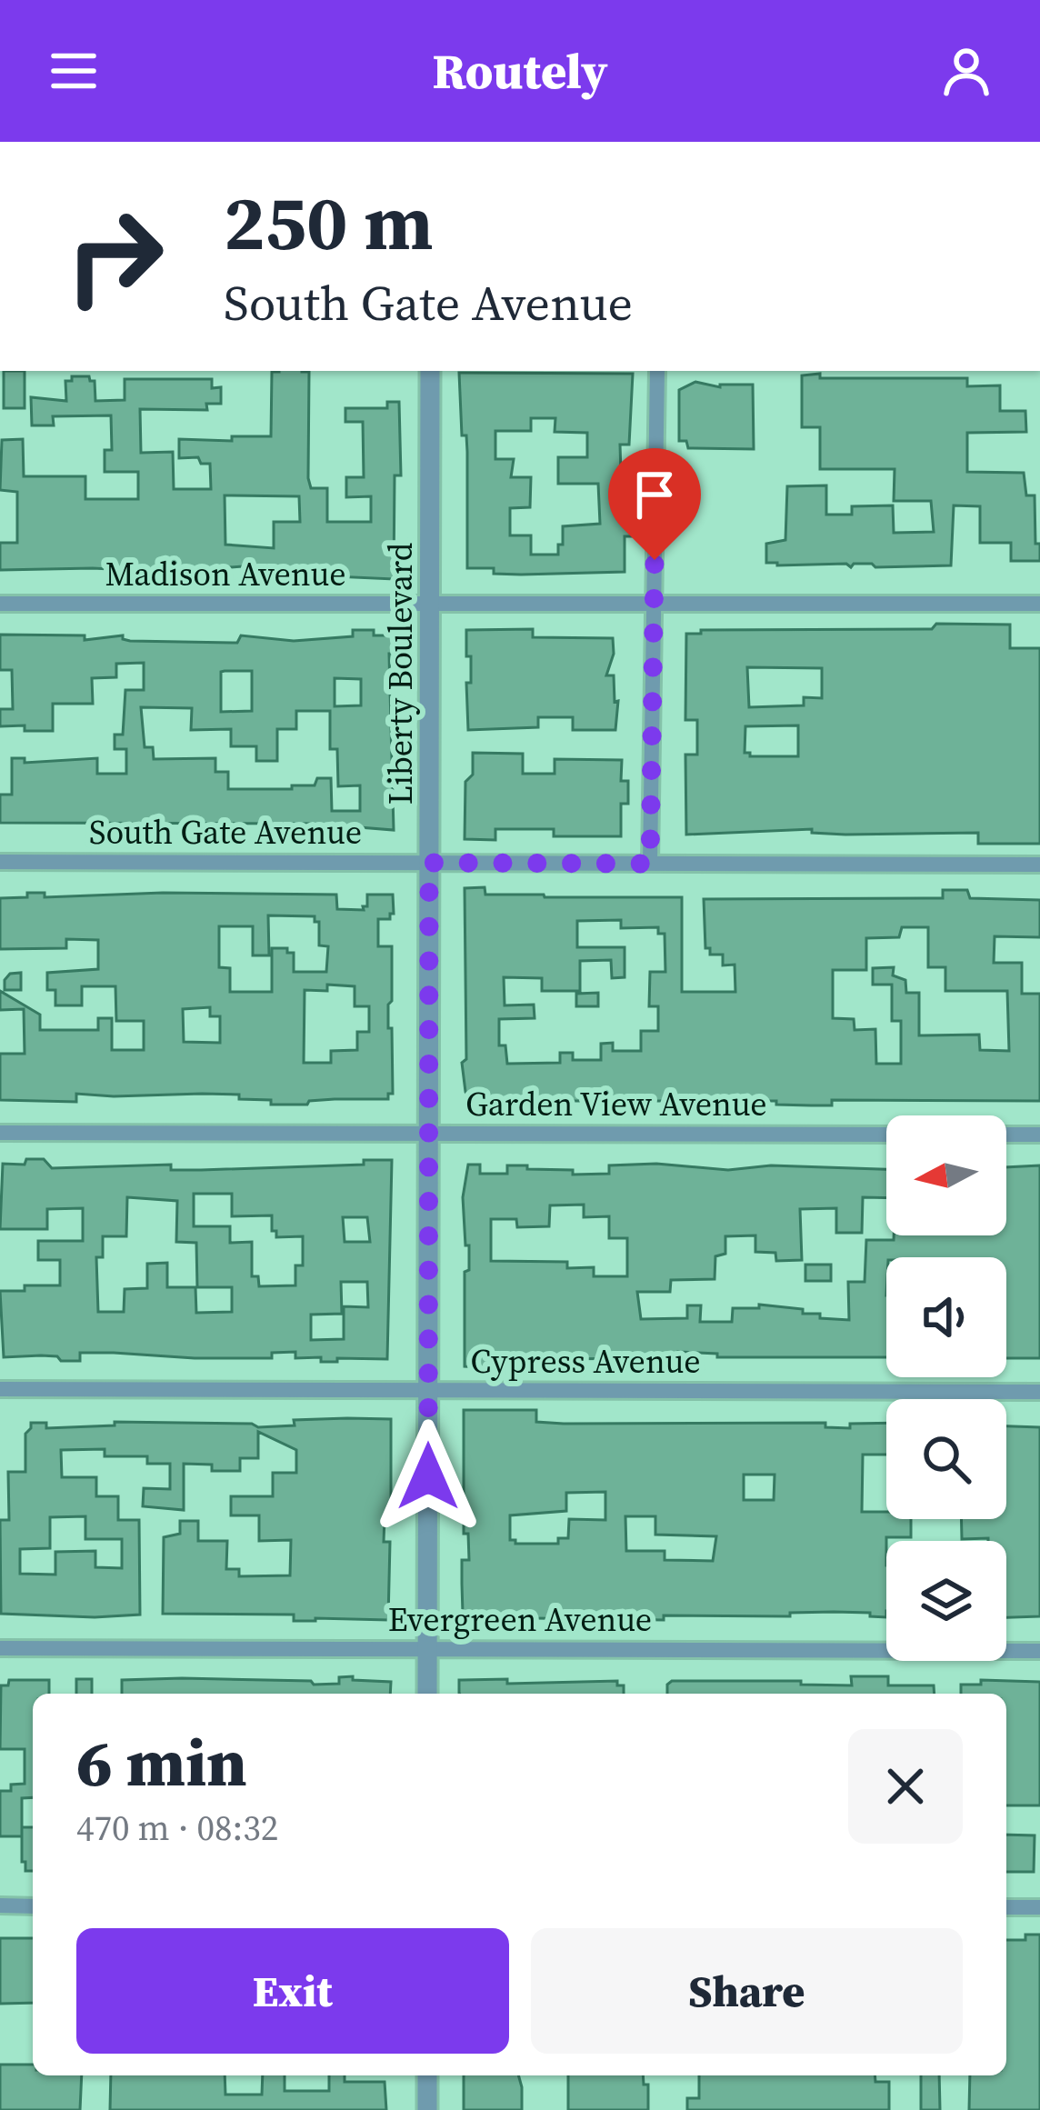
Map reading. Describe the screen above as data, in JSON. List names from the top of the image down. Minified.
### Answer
{"streets":{"street":["Madison Avenue","Liberty Boulevard","South Gate Avenue","Garden View Avenue","Cypress Avenue","Evergreen Avenue"]},"crossings":[["Madison Avenue","Liberty Boulevard"],["Liberty Boulevard","South Gate Avenue"],["Liberty Boulevard","Garden View Avenue"],["Liberty Boulevard","Cypress Avenue"],["Liberty Boulevard","Evergreen Avenue"]],"north":"left","page":{"header":"Routely","turn":["250 m","South Gate Avenue"],"heading":["6 min","470 m · 08:32"],"buttons":["Exit","Share"]}}
